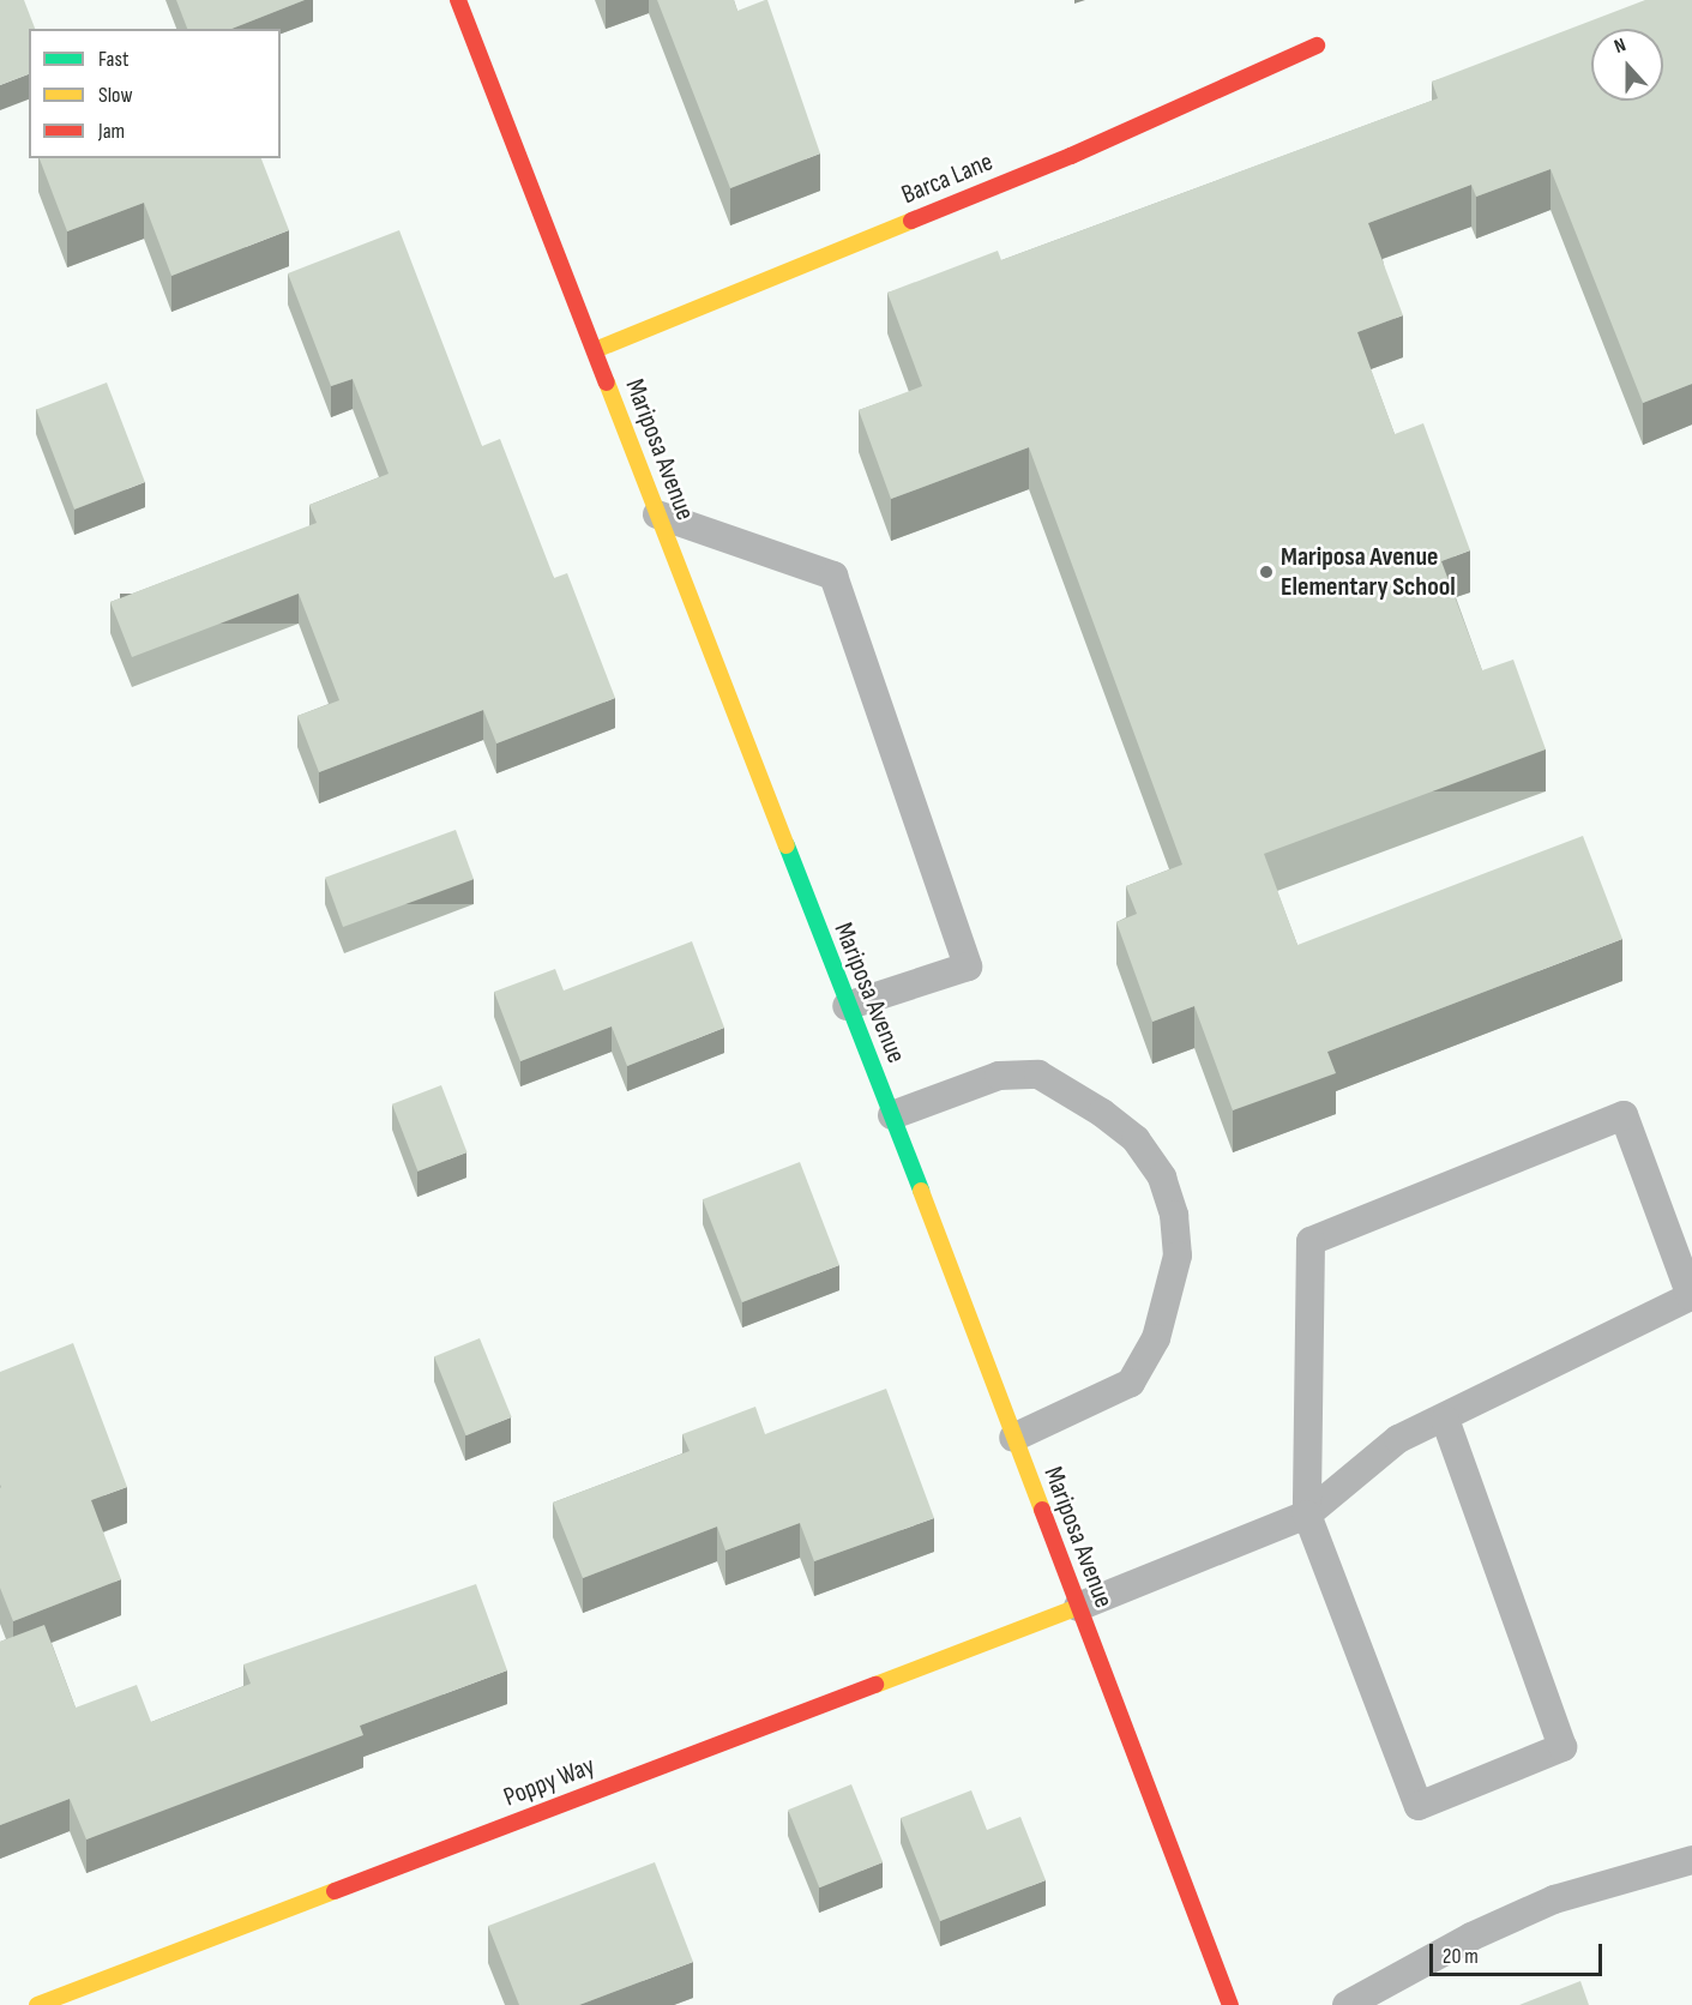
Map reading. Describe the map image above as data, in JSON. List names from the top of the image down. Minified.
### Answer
{"streets":{"street":["Barca Lane","Mariposa Avenue","Poppy Way"]},"crossings":[["Barca Lane","Mariposa Avenue"],["Mariposa Avenue","Poppy Way"]],"places":["Mariposa Avenue Elementary School"],"legend":["Fast","Slow","Jam"],"scale_bar":"20 m","north":"top"}
